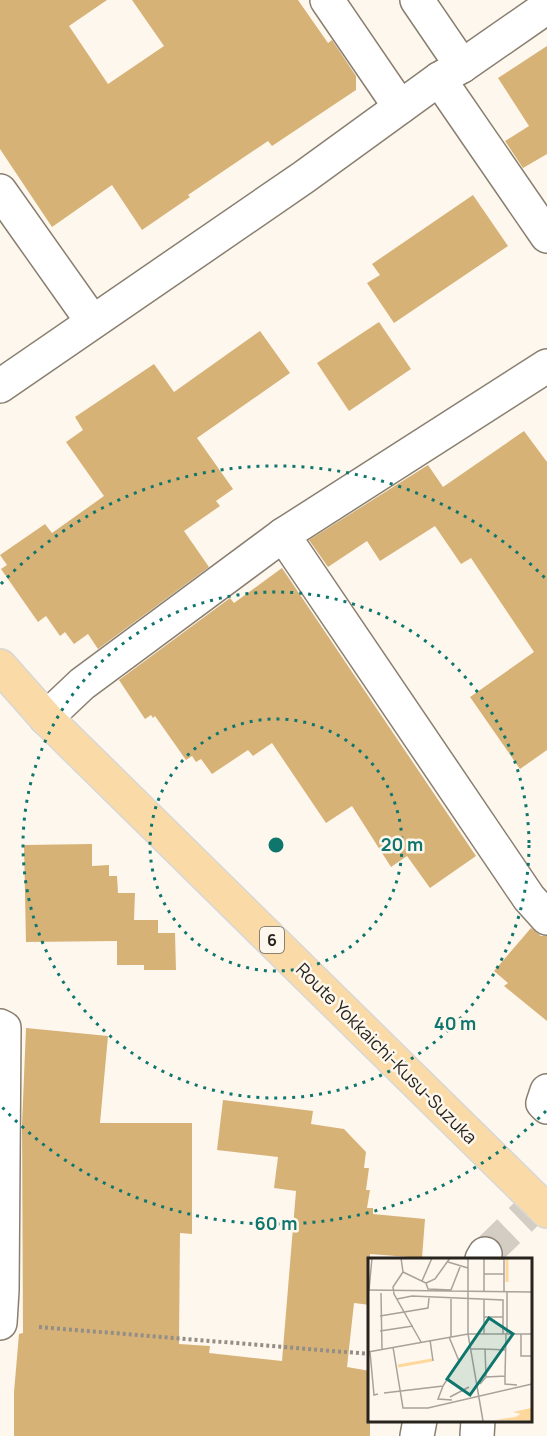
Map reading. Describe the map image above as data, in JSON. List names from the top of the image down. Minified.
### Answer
{"streets":{"main road":["6","Route Yokkaichi-Kusu-Suzuka"]},"rings":["20 m","40 m","60 m"]}
